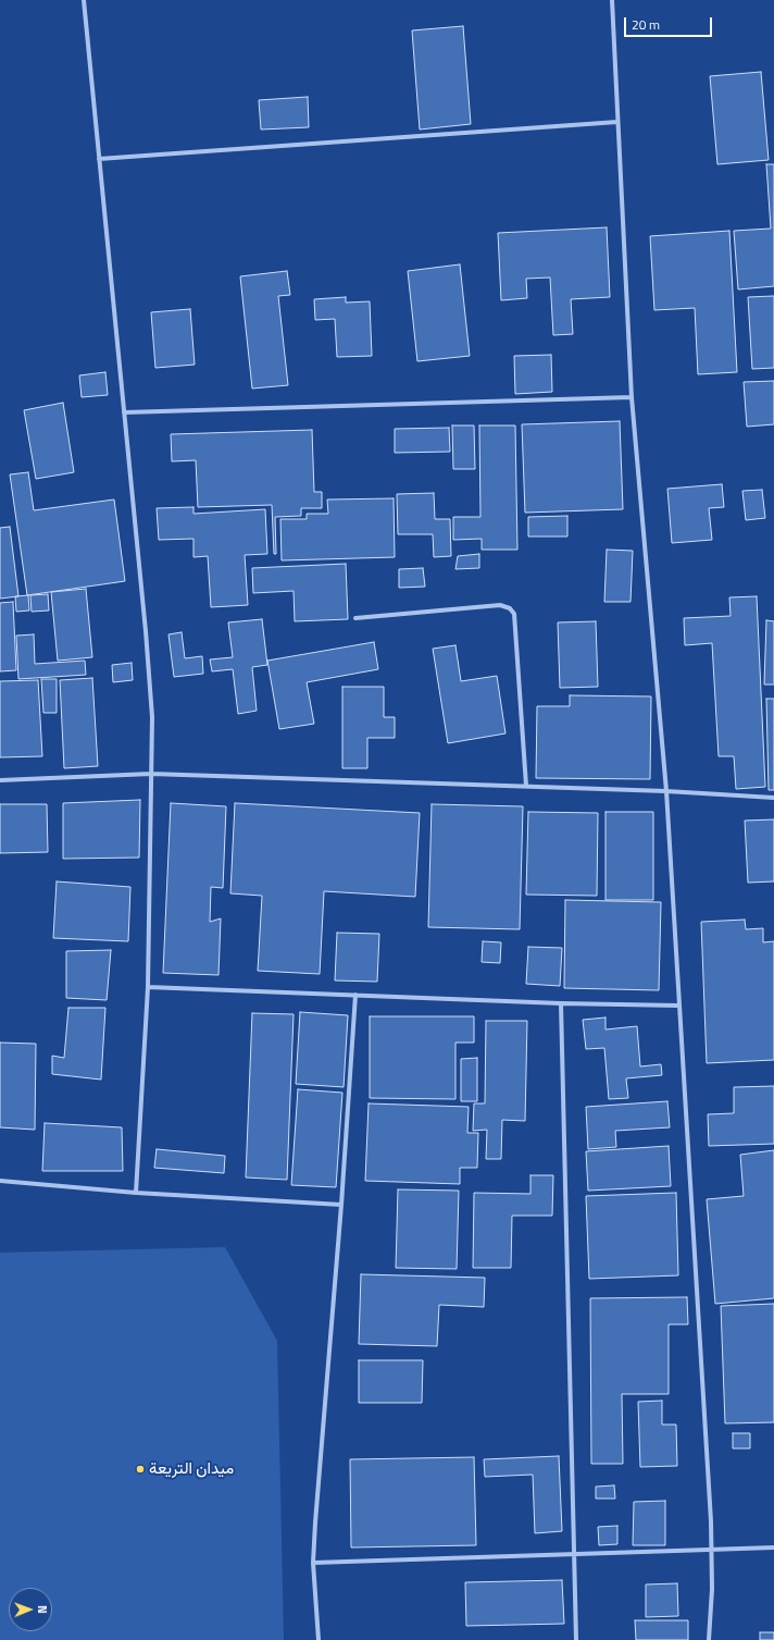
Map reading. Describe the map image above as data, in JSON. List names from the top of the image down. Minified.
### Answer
{"places":["ميدان التريعة"],"scale_bar":"20 m","north":"right"}
